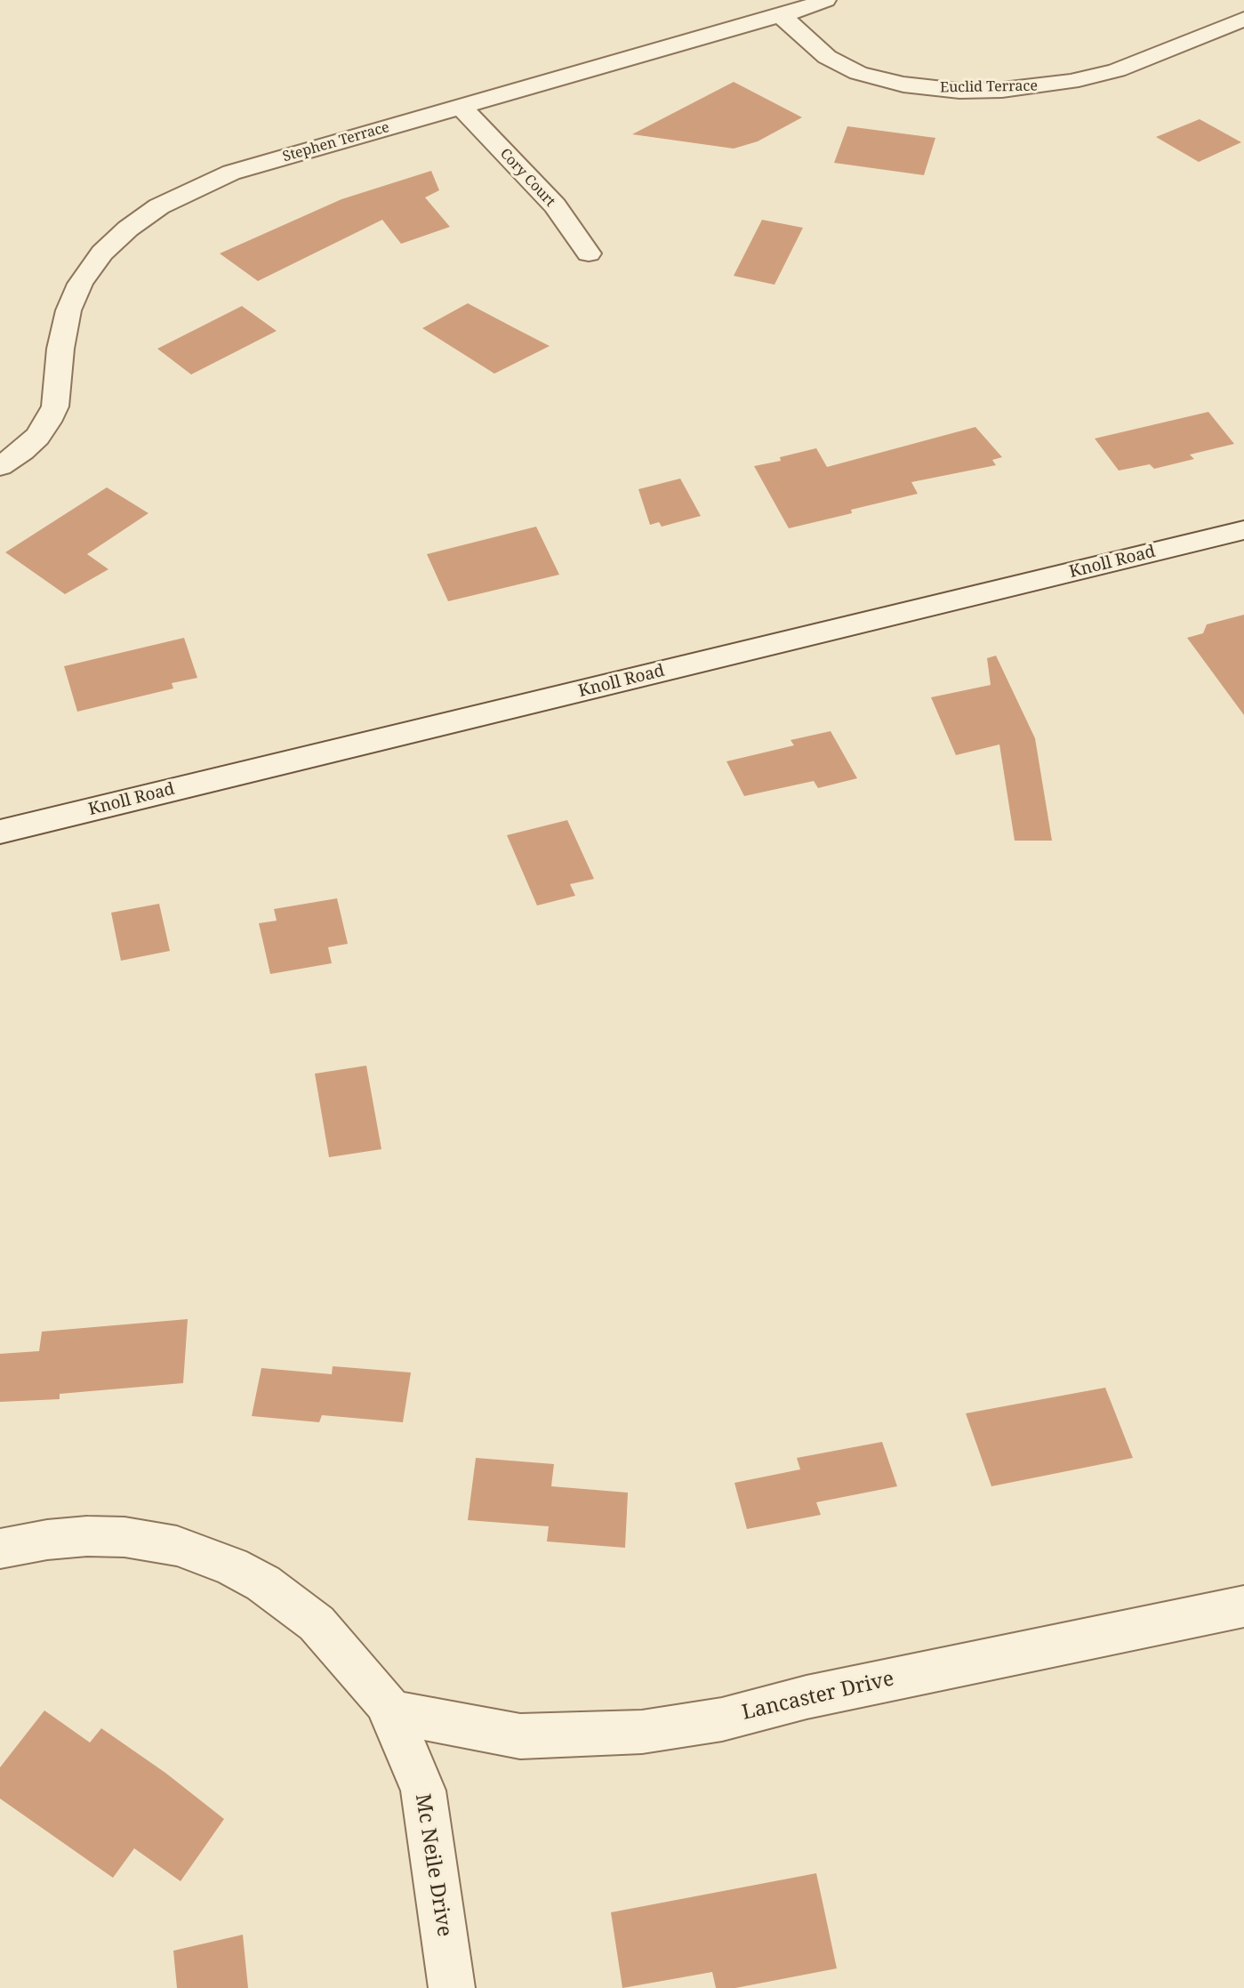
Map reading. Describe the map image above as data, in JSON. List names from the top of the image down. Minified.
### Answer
{"streets":{"street":["Euclid Terrace","Stephen Terrace","Cory Court","Knoll Road","Lancaster Drive","Mc Neile Drive"]},"crossings":[["Euclid Terrace","Stephen Terrace"],["Stephen Terrace","Cory Court"],["Lancaster Drive","Mc Neile Drive"]]}
